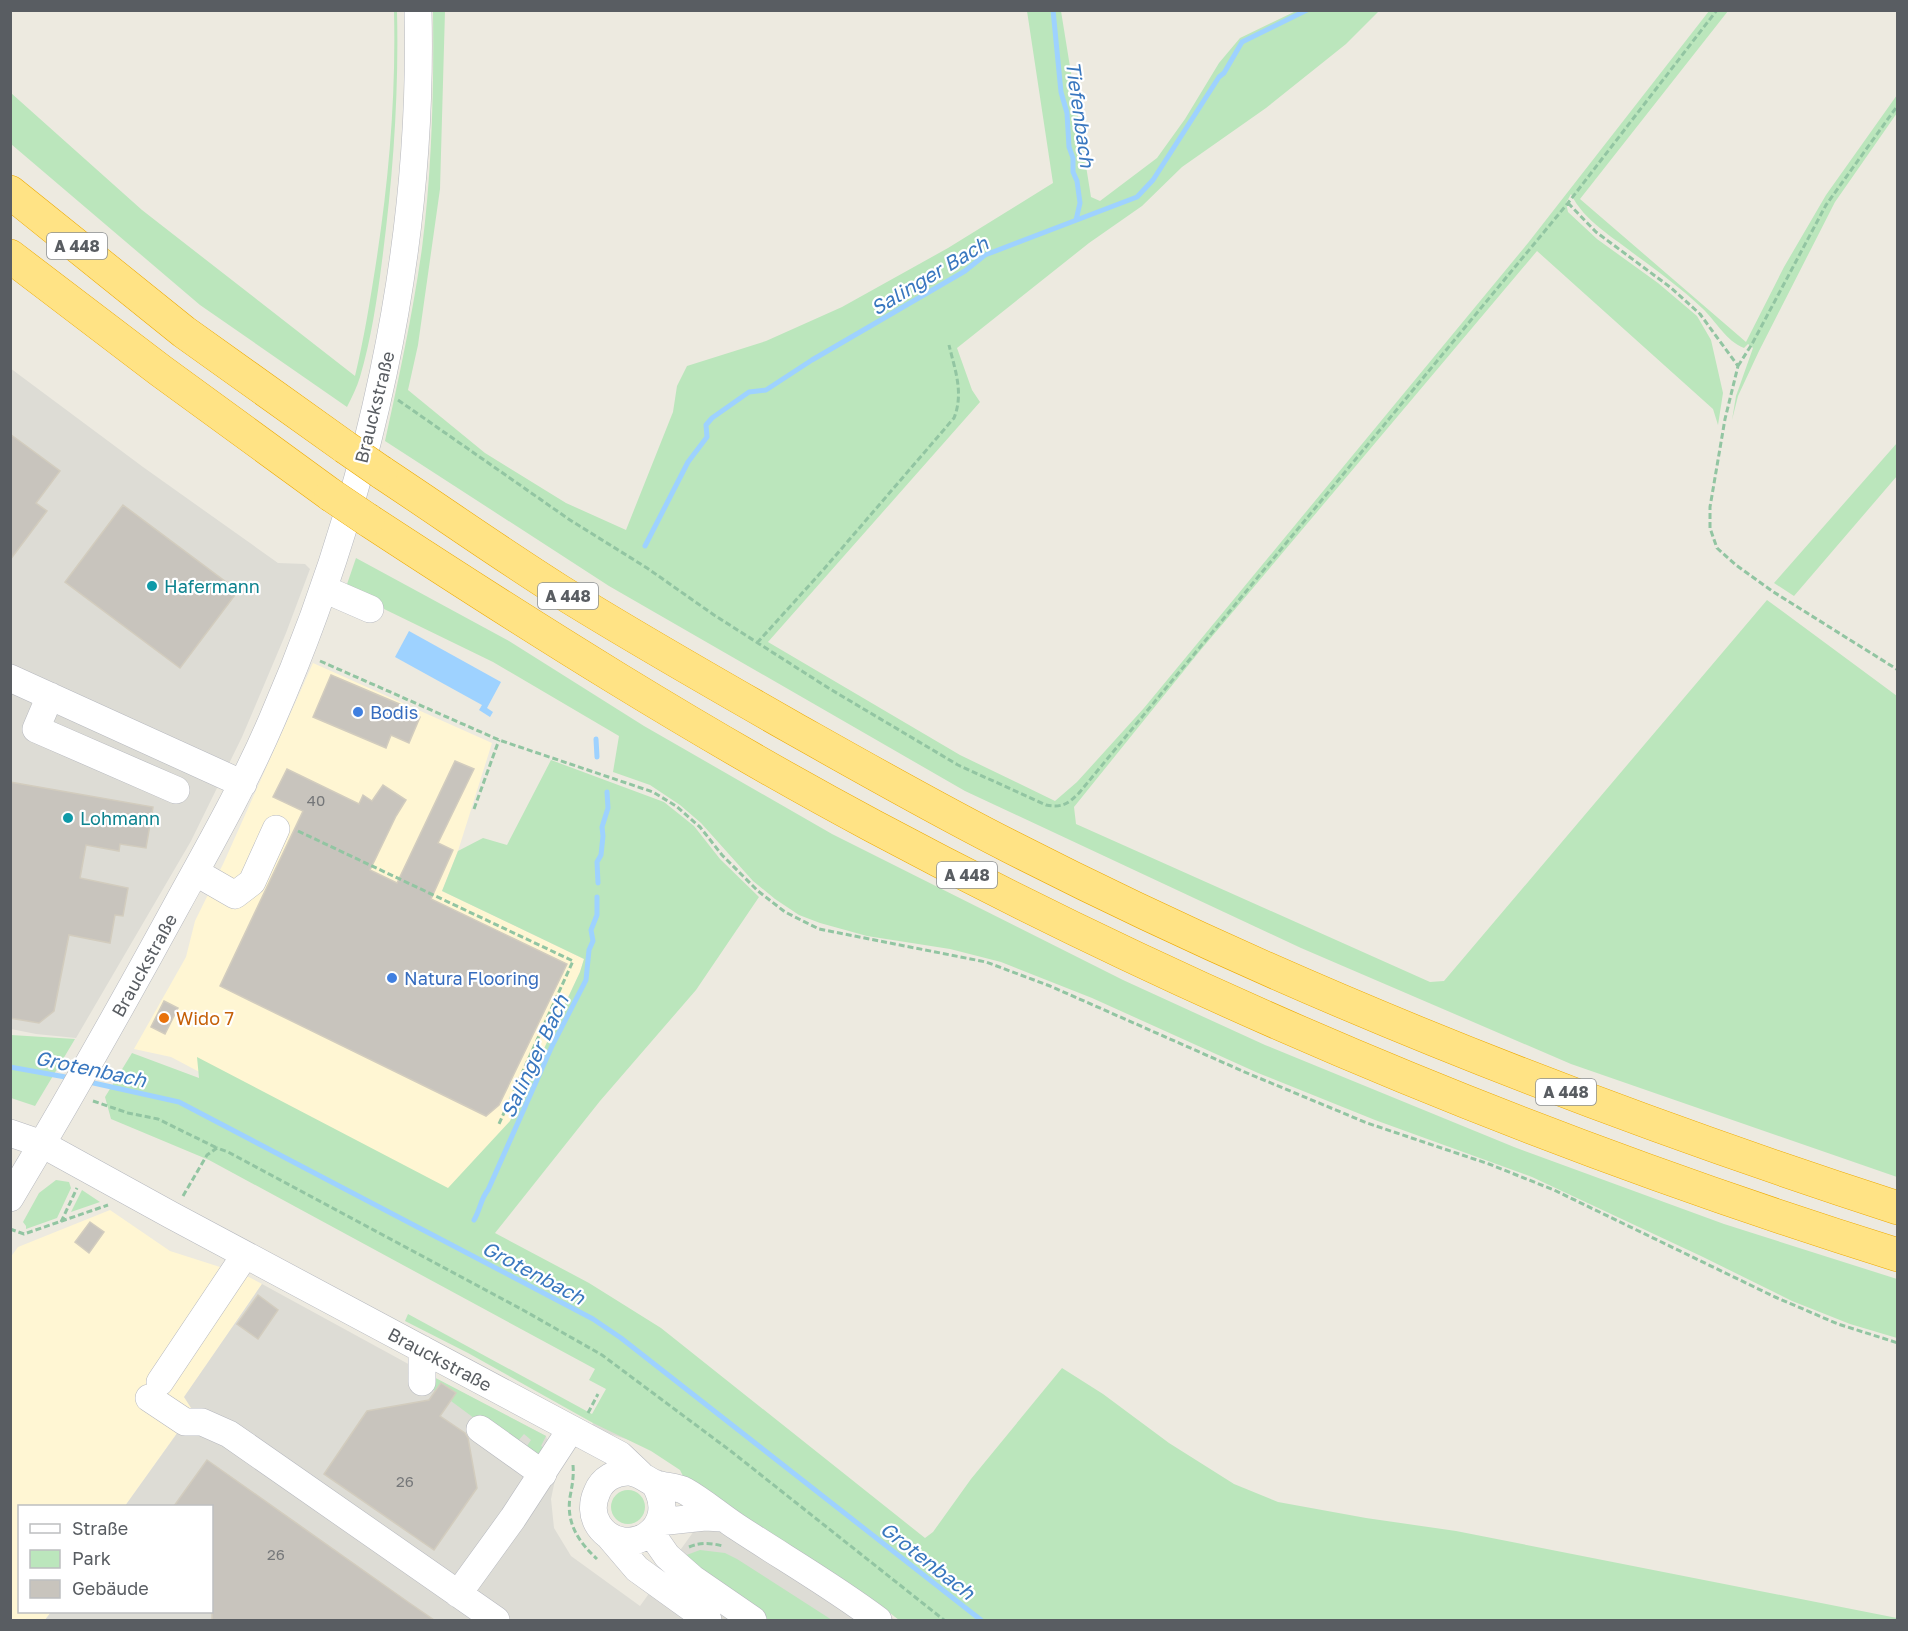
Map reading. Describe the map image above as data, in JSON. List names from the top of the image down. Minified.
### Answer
{"streets":{"highway":["A 448"],"street":["Brauckstraße"]},"water":["Tiefenbach","Salinger Bach","Grotenbach"],"places":["Hafermann","Bodis","Lohmann","Natura Flooring","Wido 7"],"house_numbers":["40","26","26"],"legend":["Straße","Park","Gebäude"]}
